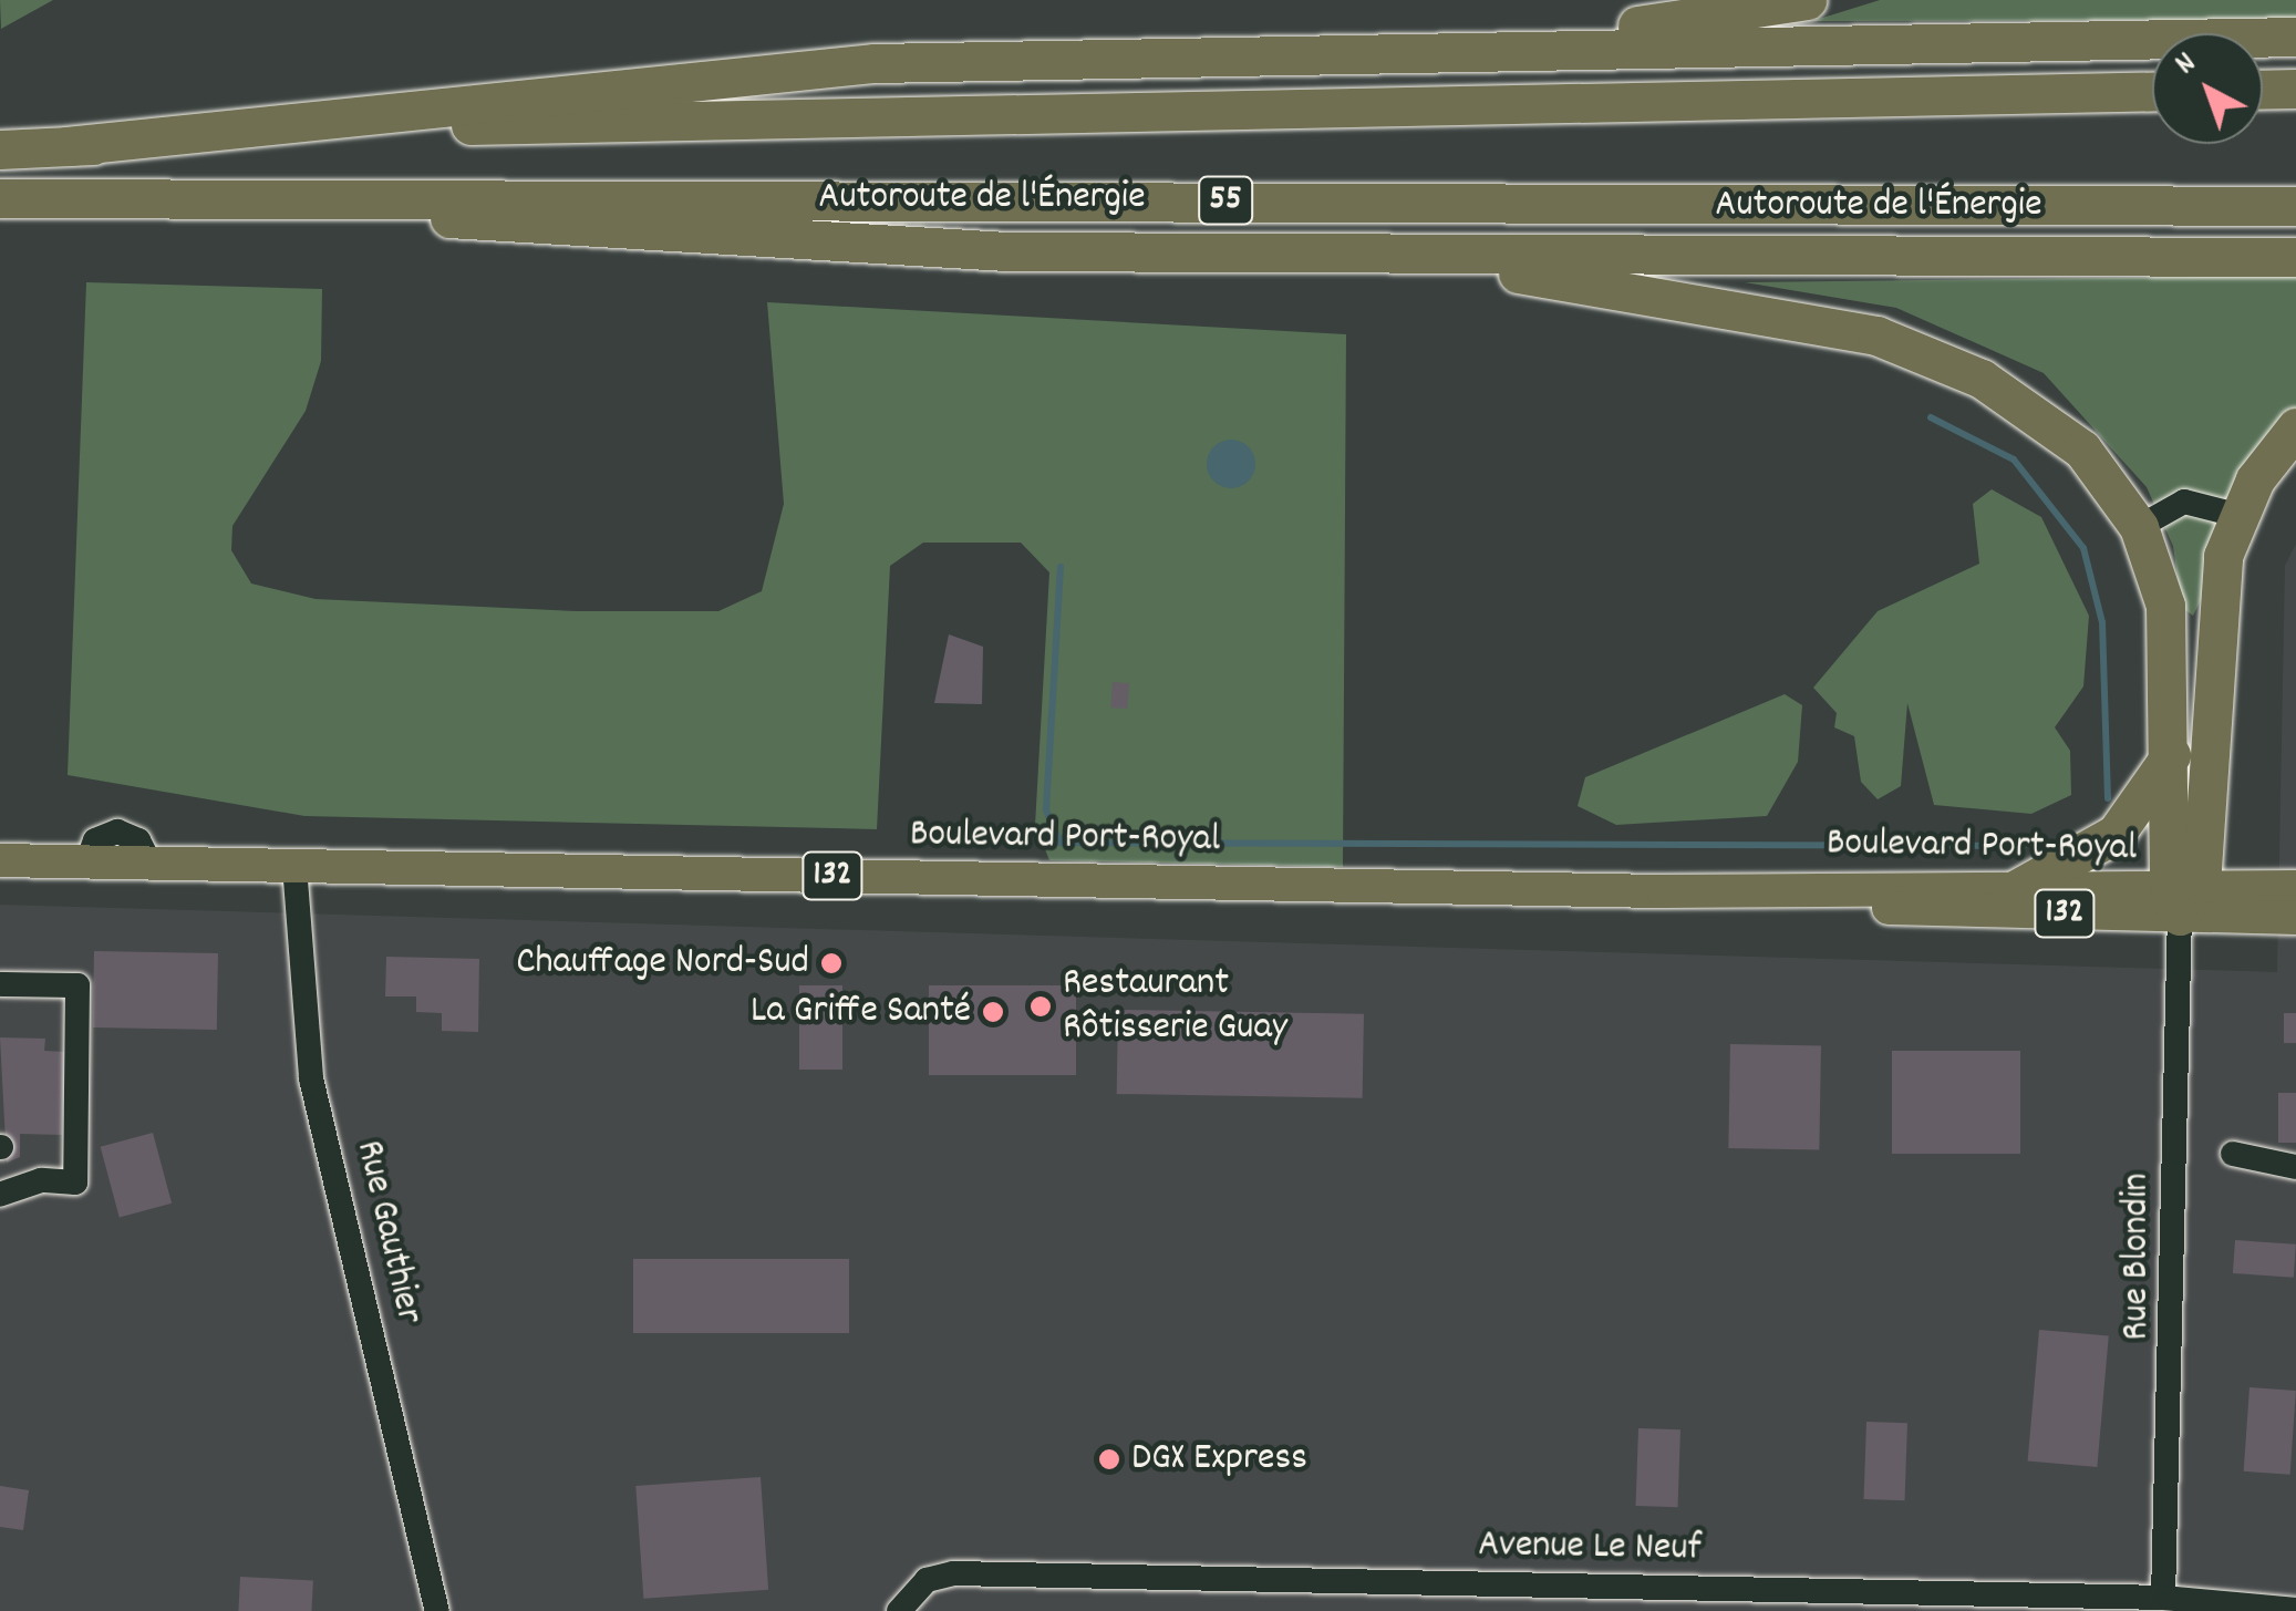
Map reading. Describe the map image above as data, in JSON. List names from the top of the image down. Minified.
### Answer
{"streets":{"highway":["Autoroute de l'Énergie","55"],"main road":["Boulevard Port-Royal","132"],"street":["Rue Gauthier","Rue Blondin","Avenue Le Neuf"]},"crossings":[["Boulevard Port-Royal","Rue Gauthier"],["Boulevard Port-Royal","Rue Blondin"],["Rue Blondin","Avenue Le Neuf"]],"places":["Chauffage Nord-Sud","Restaurant Rôtisserie Guay","La Griffe Santé","DGX Express"],"north":"top left"}
